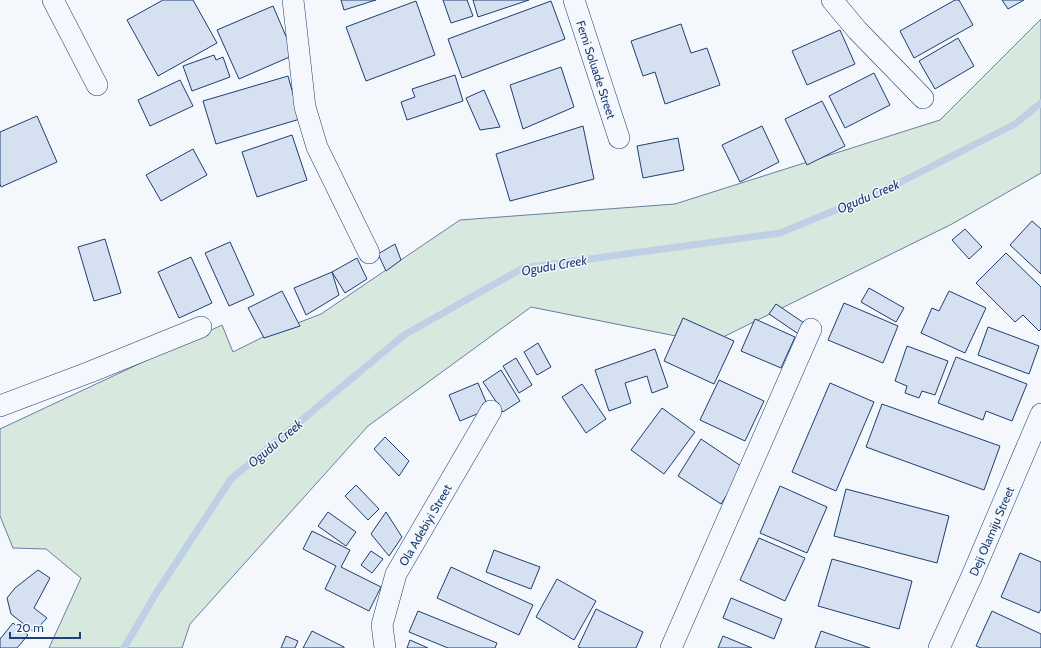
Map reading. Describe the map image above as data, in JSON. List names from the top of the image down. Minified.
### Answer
{"streets":{"street":["Femi Soluade Street","Ola Adebiyi Street","Deji Olamiju Street"]},"water":["Ogudu Creek"],"scale_bar":"20 m"}
